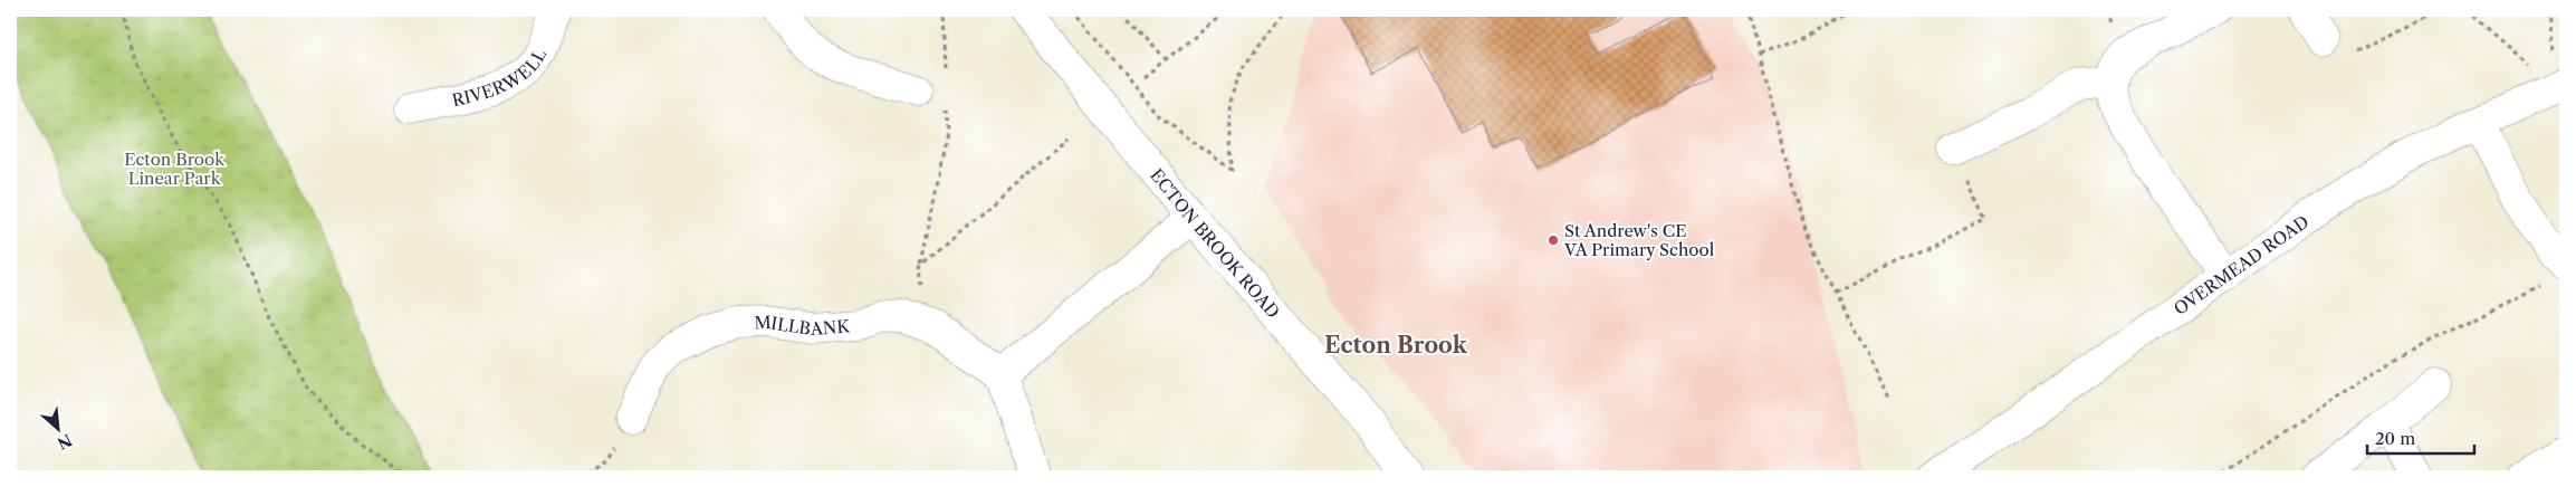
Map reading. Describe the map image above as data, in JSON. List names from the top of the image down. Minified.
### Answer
{"streets":{"street":["RIVERWELL","ECTON BROOK ROAD","OVERMEAD ROAD","MILLBANK"]},"districts":["Ecton Brook"],"parks":["Ecton Brook Linear Park"],"places":["St Andrew's CE VA Primary School"],"scale_bar":"20 m","north":"bottom right"}
